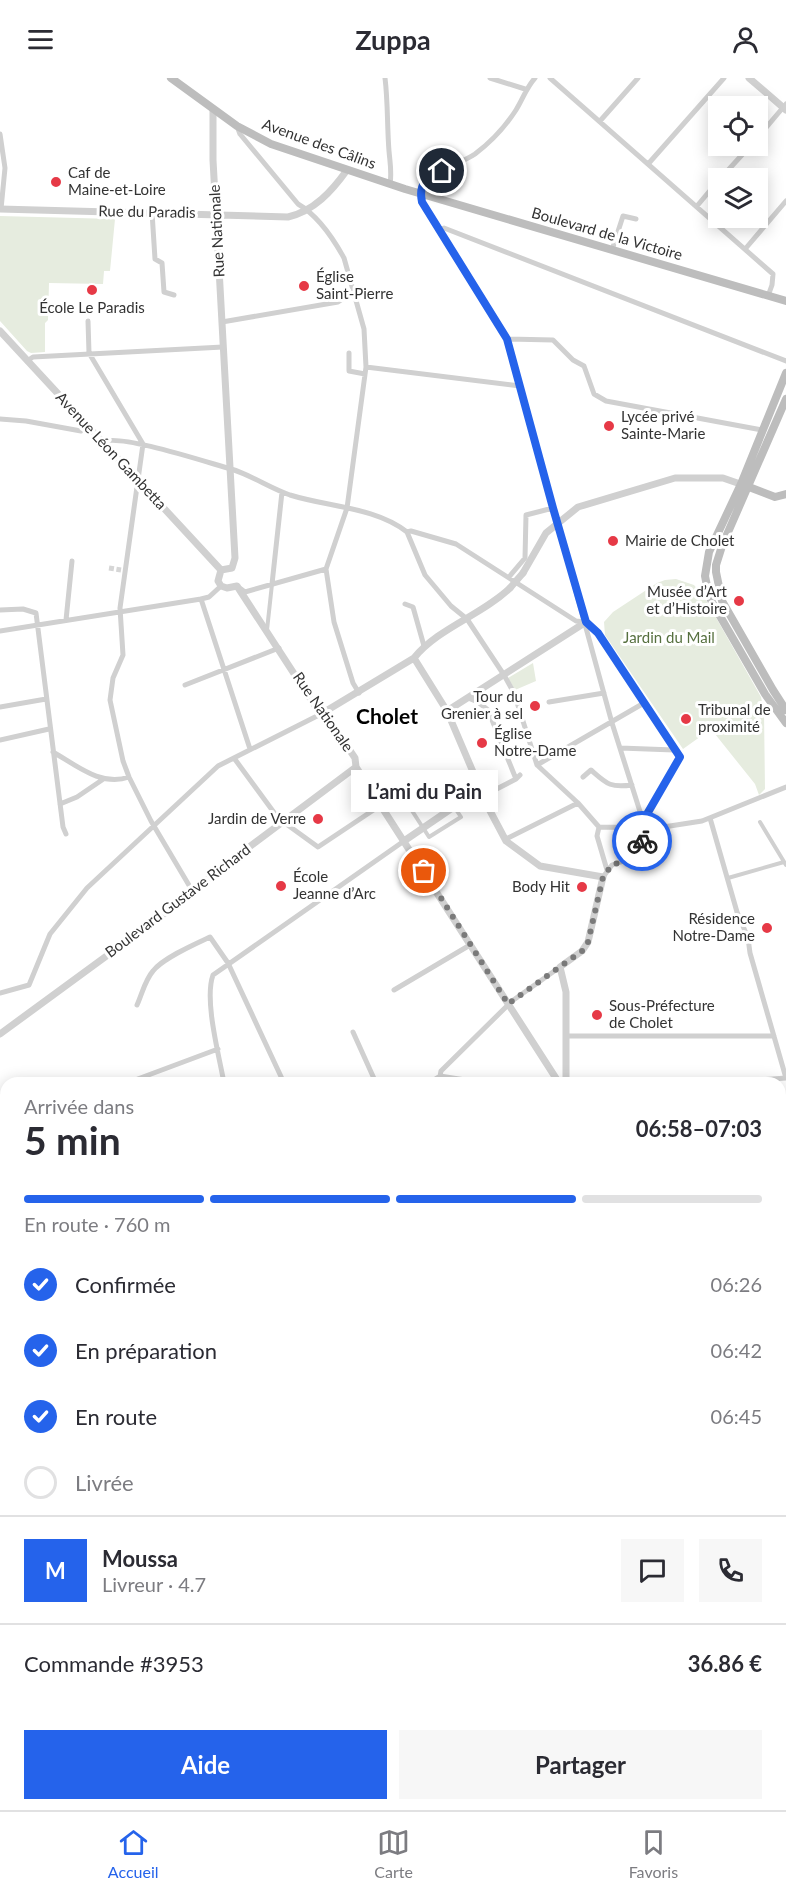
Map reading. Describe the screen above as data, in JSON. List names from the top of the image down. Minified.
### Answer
{"streets":{"main road":["Avenue des Câlins","Boulevard de la Victoire"],"street":["Rue du Paradis","Rue Nationale","Avenue Léon Gambetta","Boulevard Gustave Richard"]},"crossings":[["Avenue des Câlins","Rue du Paradis"],["Avenue des Câlins","Rue Nationale"],["Avenue des Câlins","Boulevard de la Victoire"],["Rue du Paradis","Rue Nationale"],["Rue Nationale","Avenue Léon Gambetta"],["Rue Nationale","Boulevard Gustave Richard"]],"districts":["Cholet"],"parks":["Jardin du Mail"],"places":["Caf de Maine-et-Loire","Église Saint-Pierre","École Le Paradis","Lycée privé Sainte-Marie","Mairie de Cholet","Musée d’Art et d’Histoire","Tour du Grenier à sel","Tribunal de proximité","Église Notre-Dame","Jardin de Verre","L’ami du Pain","École Jeanne d’Arc","Body Hit","Résidence Notre-Dame","Sous-Préfecture de Cholet"],"page":{"header":"Zuppa","bubble":"L’ami du Pain","heading":["5 min","Arrivée dans","06:58–07:03"],"panel":["Moussa","Livreur · 4.7","Commande #3953","36.86 €"],"bar":"En route · 760 m","list":[["Confirmée","06:26"],["En préparation","06:42"],["En route","06:45"],"Livrée"],"round":"M","buttons":["Aide","Partager"],"tabs":["Accueil","Carte","Favoris"]}}
